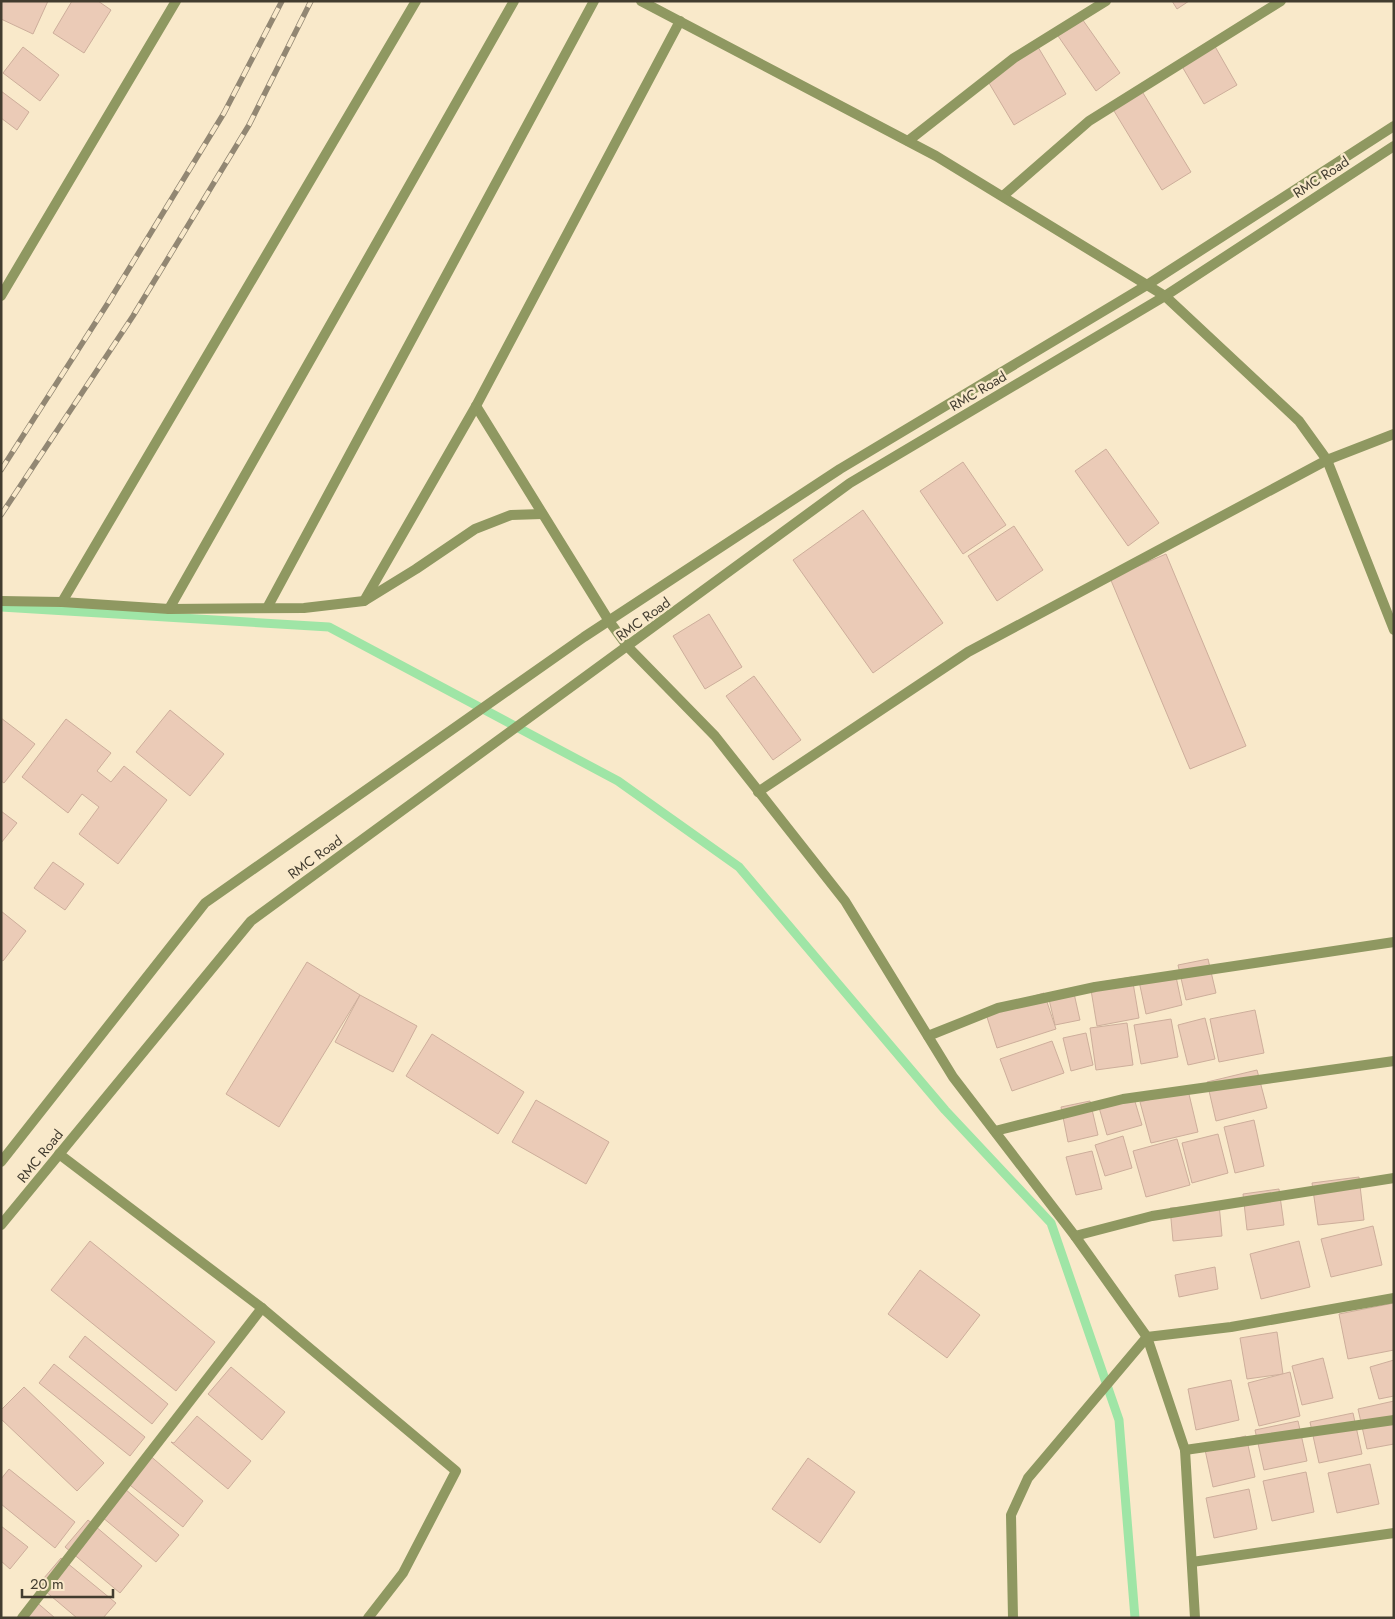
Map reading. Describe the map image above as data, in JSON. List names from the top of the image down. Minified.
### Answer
{"streets":{"street":["RMC Road"]},"scale_bar":"20 m"}
